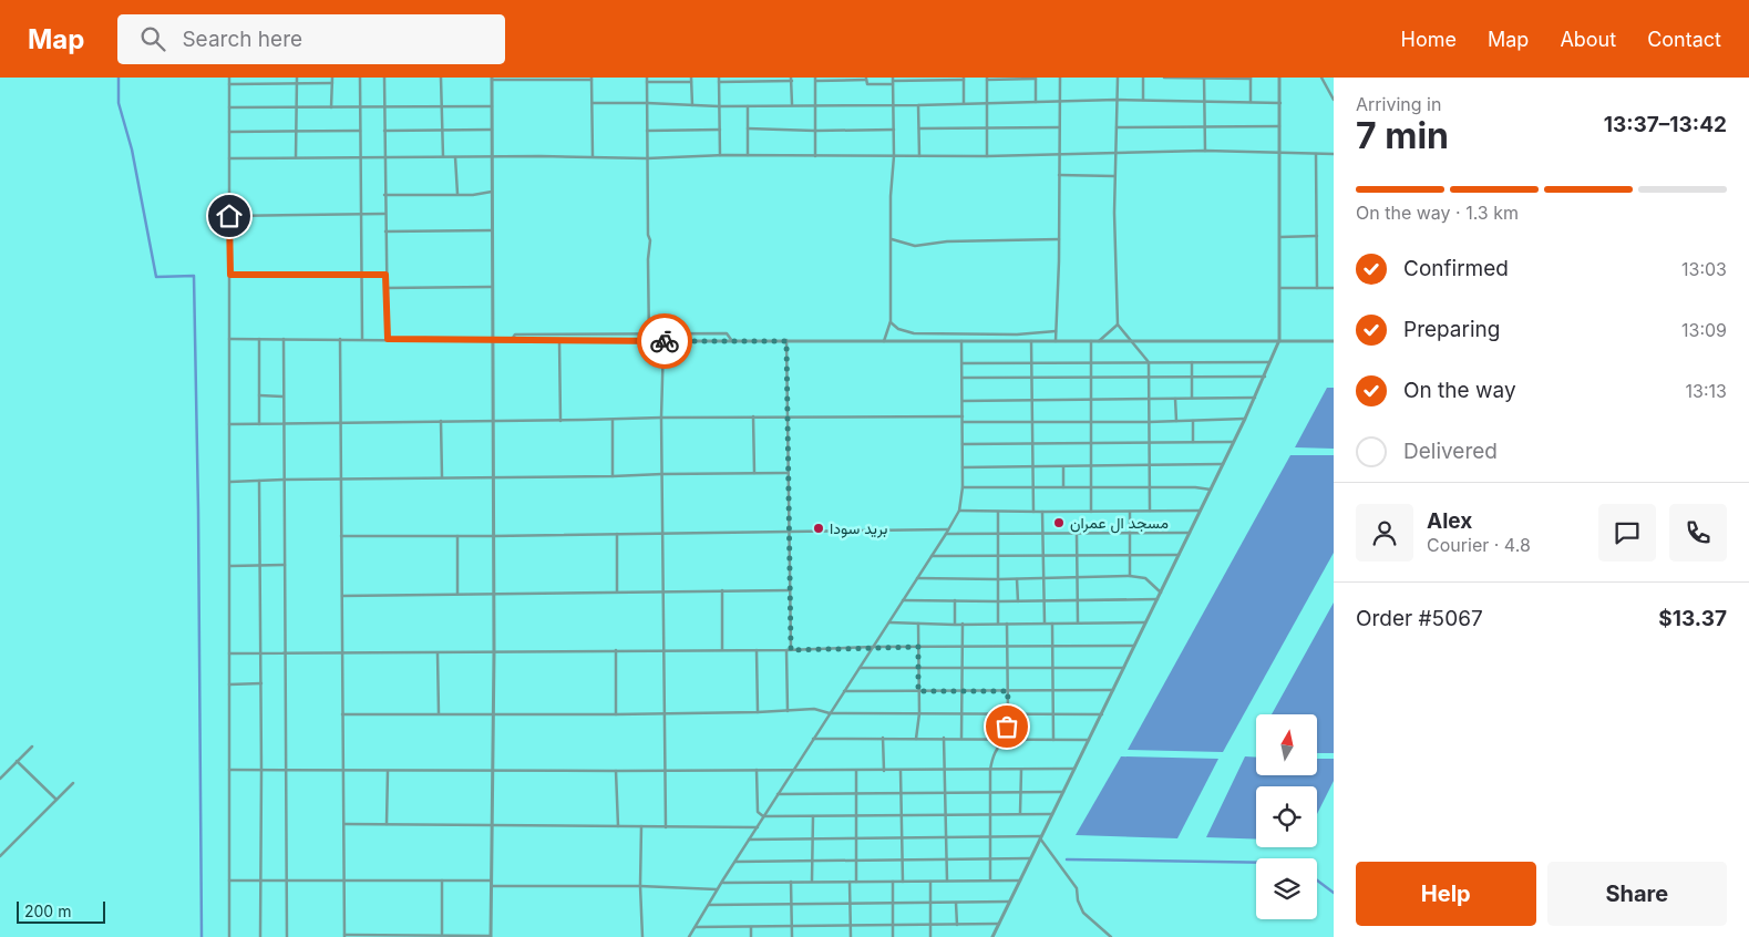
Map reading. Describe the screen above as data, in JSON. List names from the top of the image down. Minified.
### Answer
{"places":["مسجد ال عمران","بريد سودا"],"scale_bar":"200 m","north":"top","page":{"header":"Map","search":"Search here","nav":["Home","Map","About","Contact"],"heading":["7 min","Arriving in","13:37–13:42"],"panel":["Alex","Courier · 4.8","Order #5067","$13.37"],"bar":"On the way · 1.3 km","list":[["Confirmed","13:03"],["Preparing","13:09"],["On the way","13:13"],"Delivered"],"buttons":["Help","Share"],"scale":"200 m"}}
